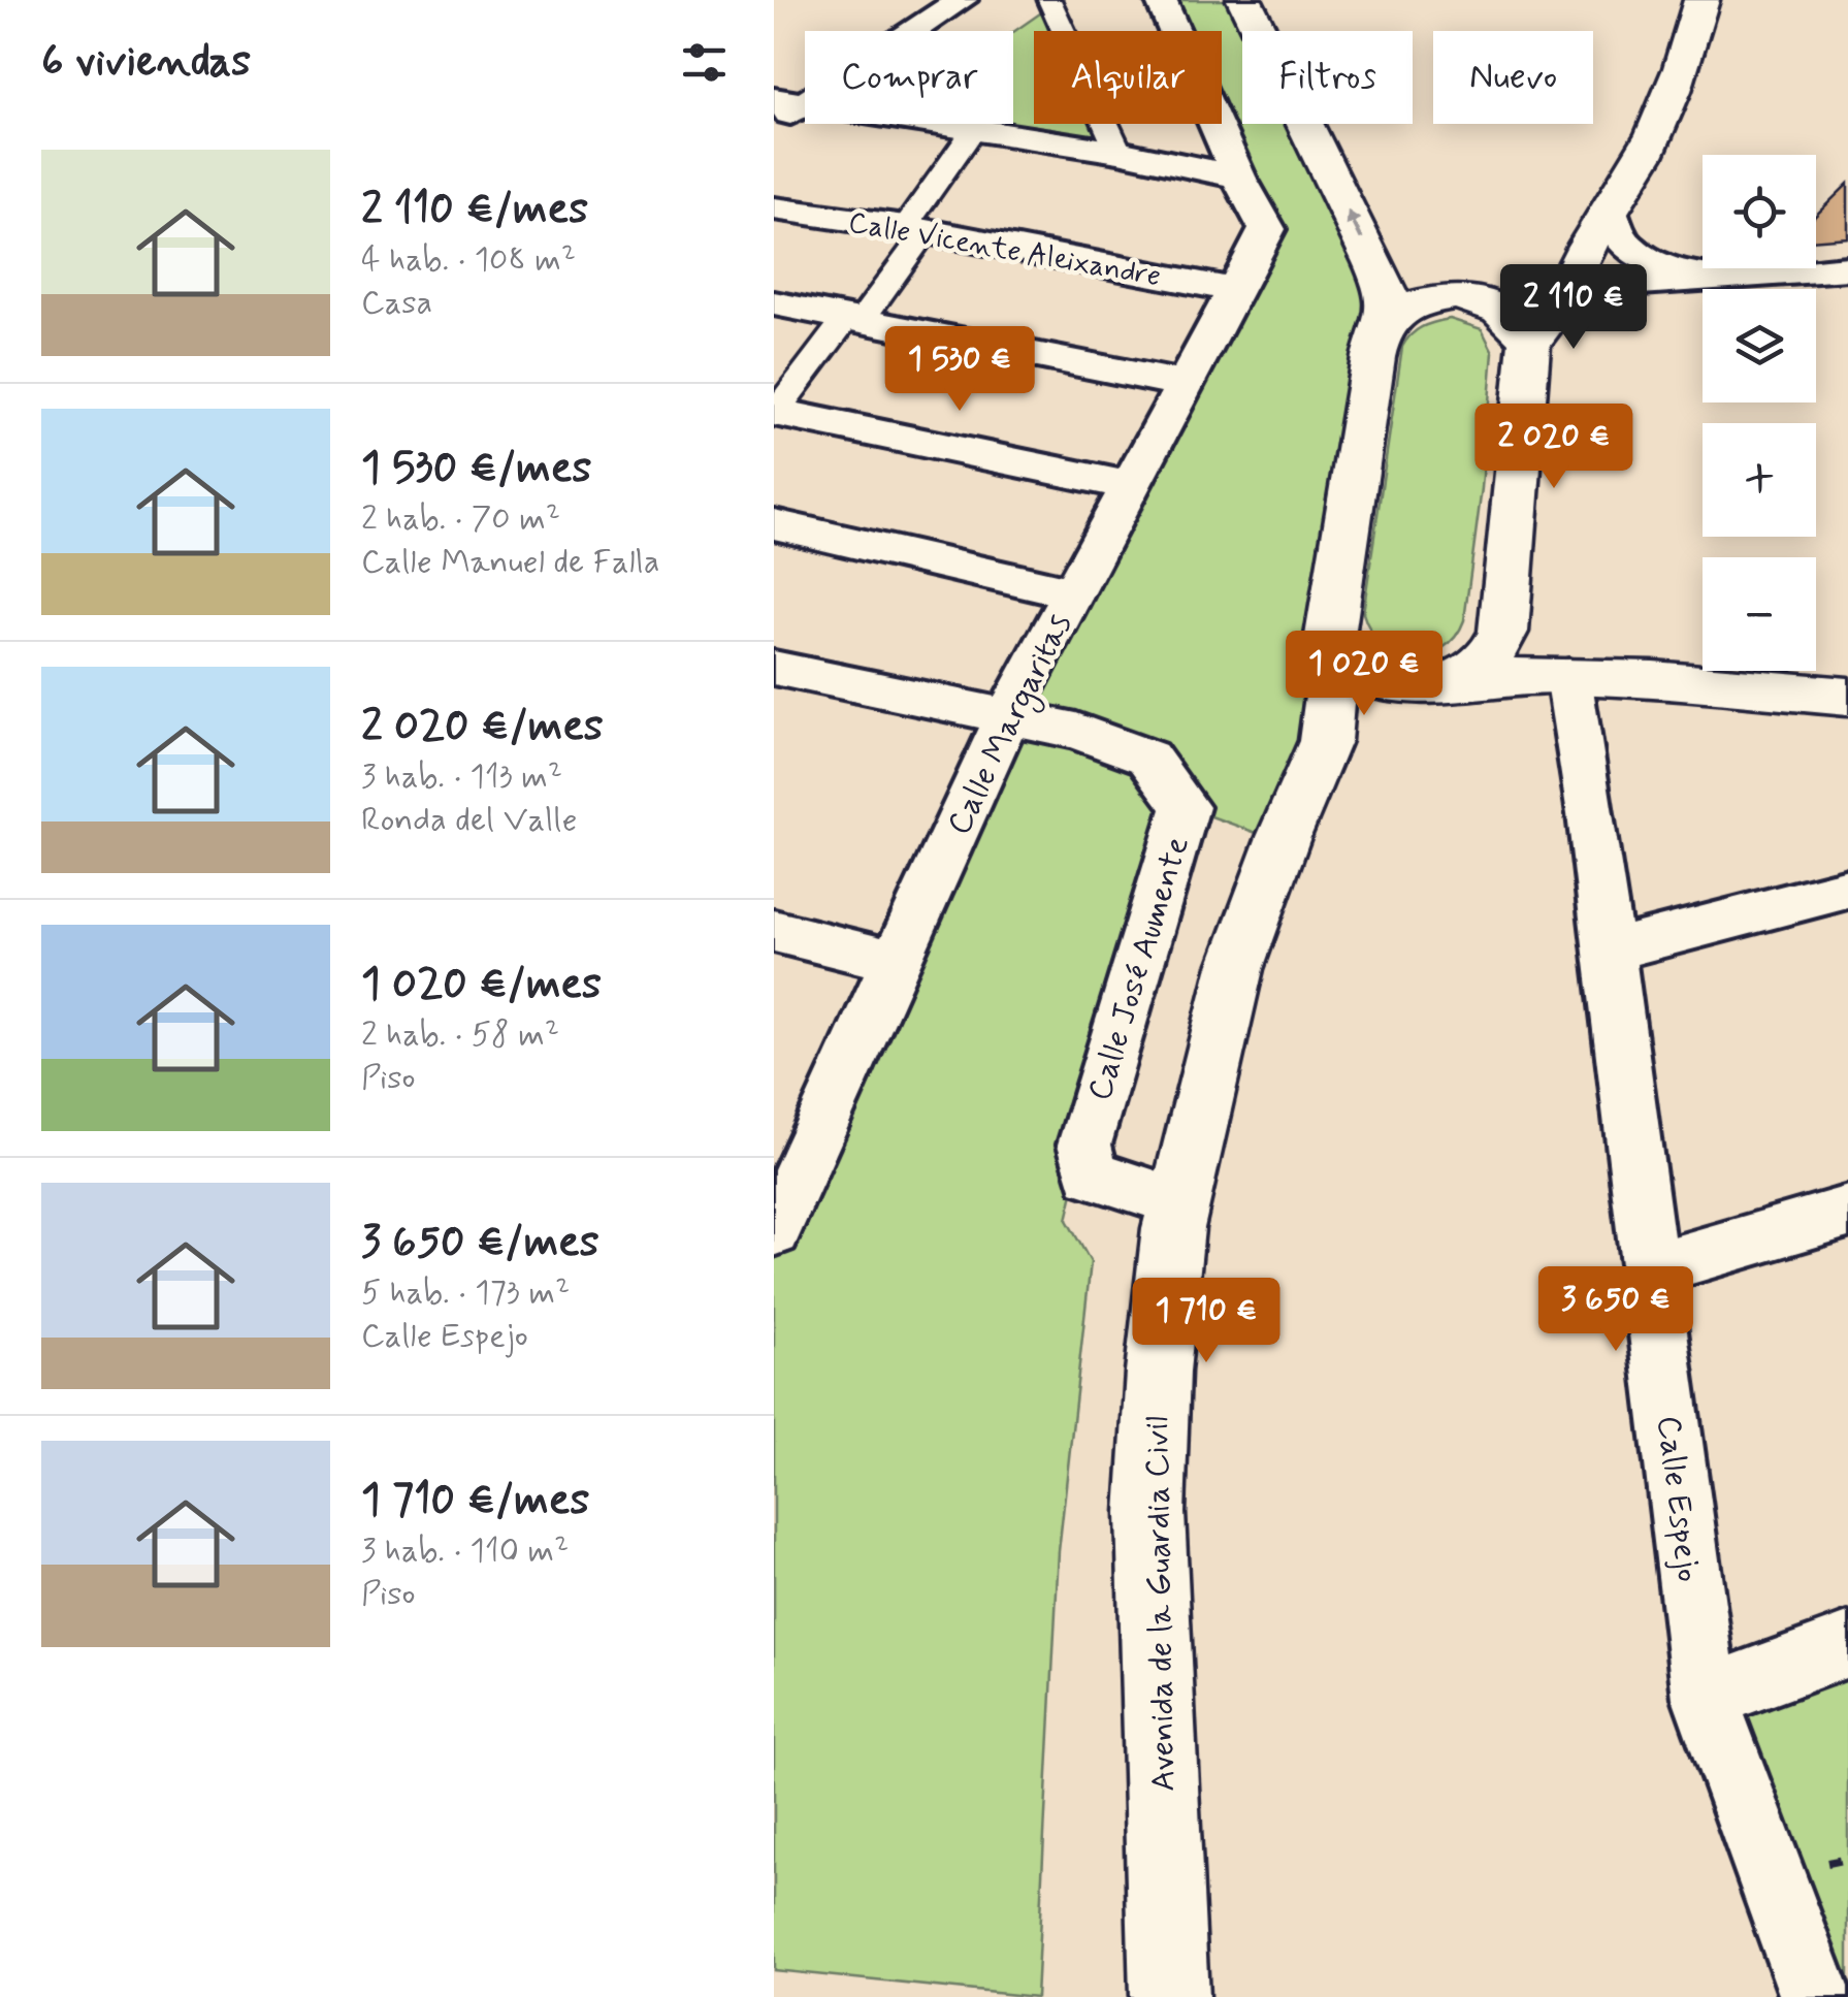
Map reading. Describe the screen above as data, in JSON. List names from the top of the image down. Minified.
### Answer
{"streets":{"street":["Calle Vicente Aleixandre","Calle Margaritas","Calle José Aumente","Calle Espejo","Avenida de la Guardia Civil"]},"crossings":[["Calle Vicente Aleixandre","Calle Margaritas"],["Calle Margaritas","Calle José Aumente"],["Calle José Aumente","Avenida de la Guardia Civil"]],"page":{"heading":"6 viviendas","chip":["Comprar","Alquilar","Filtros","Nuevo"],"list":[{"name":"2 110 €/mes","note":"4 hab. · 108 m² · Casa"},{"name":"1 530 €/mes","note":"2 hab. · 70 m² · Calle Manuel de Falla"},{"name":"2 020 €/mes","note":"3 hab. · 113 m² · Ronda del Valle"},{"name":"1 020 €/mes","note":"2 hab. · 58 m² · Piso"},{"name":"3 650 €/mes","note":"5 hab. · 173 m² · Calle Espejo"},{"name":"1 710 €/mes","note":"3 hab. · 110 m² · Piso"}],"map_buttons":["+","−"],"price":["2 110 €","1 530 €","2 020 €","1 020 €","3 650 €","1 710 €"]}}
